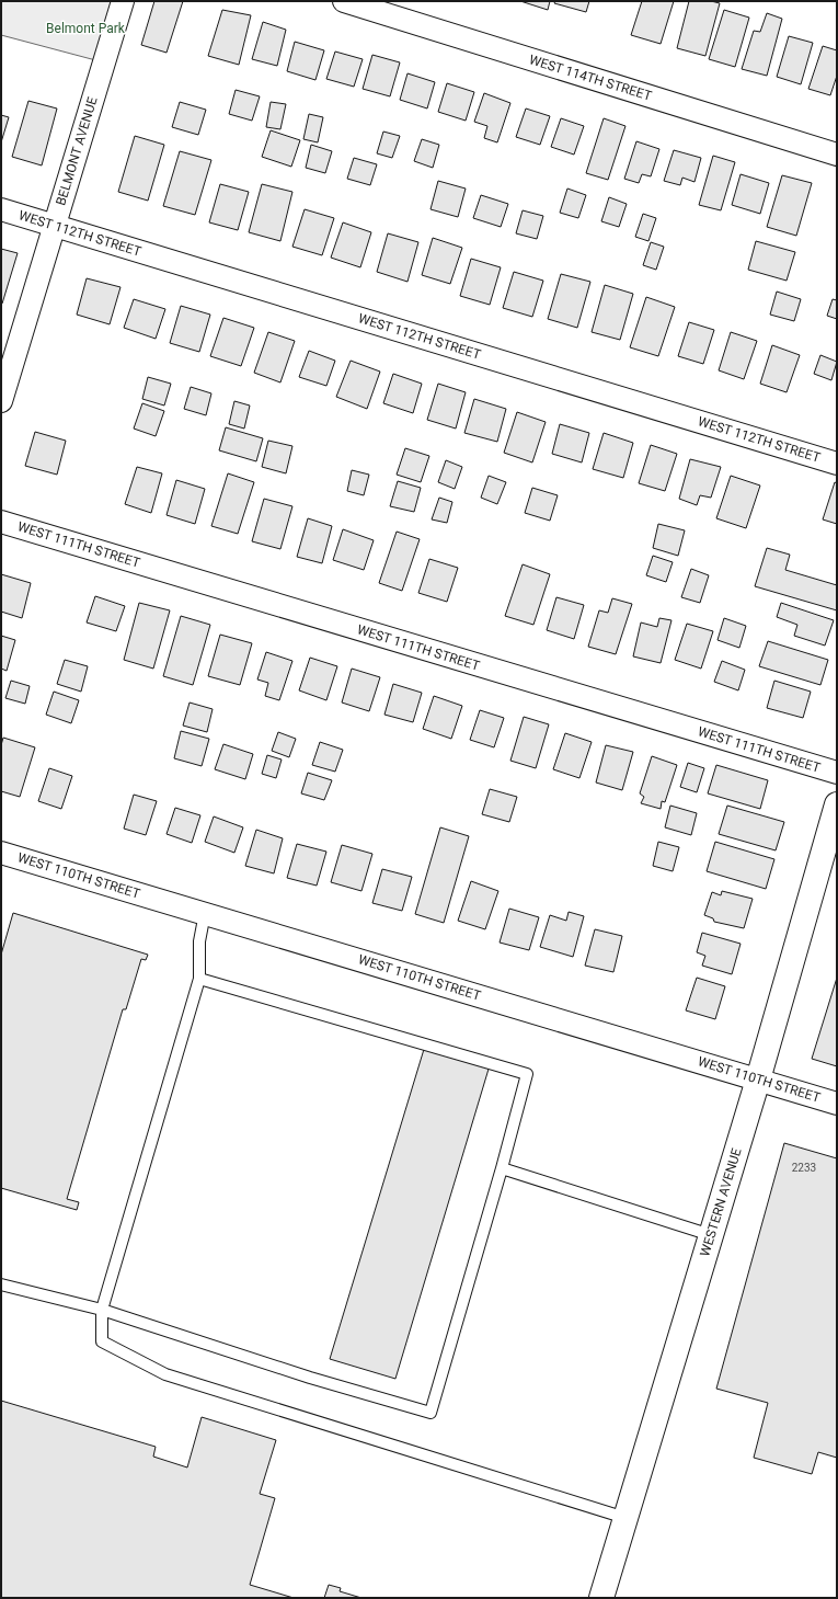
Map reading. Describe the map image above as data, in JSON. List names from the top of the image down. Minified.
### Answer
{"streets":{"street":["WEST 114TH STREET","BELMONT AVENUE","WEST 112TH STREET","WEST 111TH STREET","WEST 110TH STREET","WESTERN AVENUE"]},"crossings":[["BELMONT AVENUE","WEST 112TH STREET"],["WEST 110TH STREET","WESTERN AVENUE"]],"parks":["Belmont Park"],"house_numbers":["2233"]}
